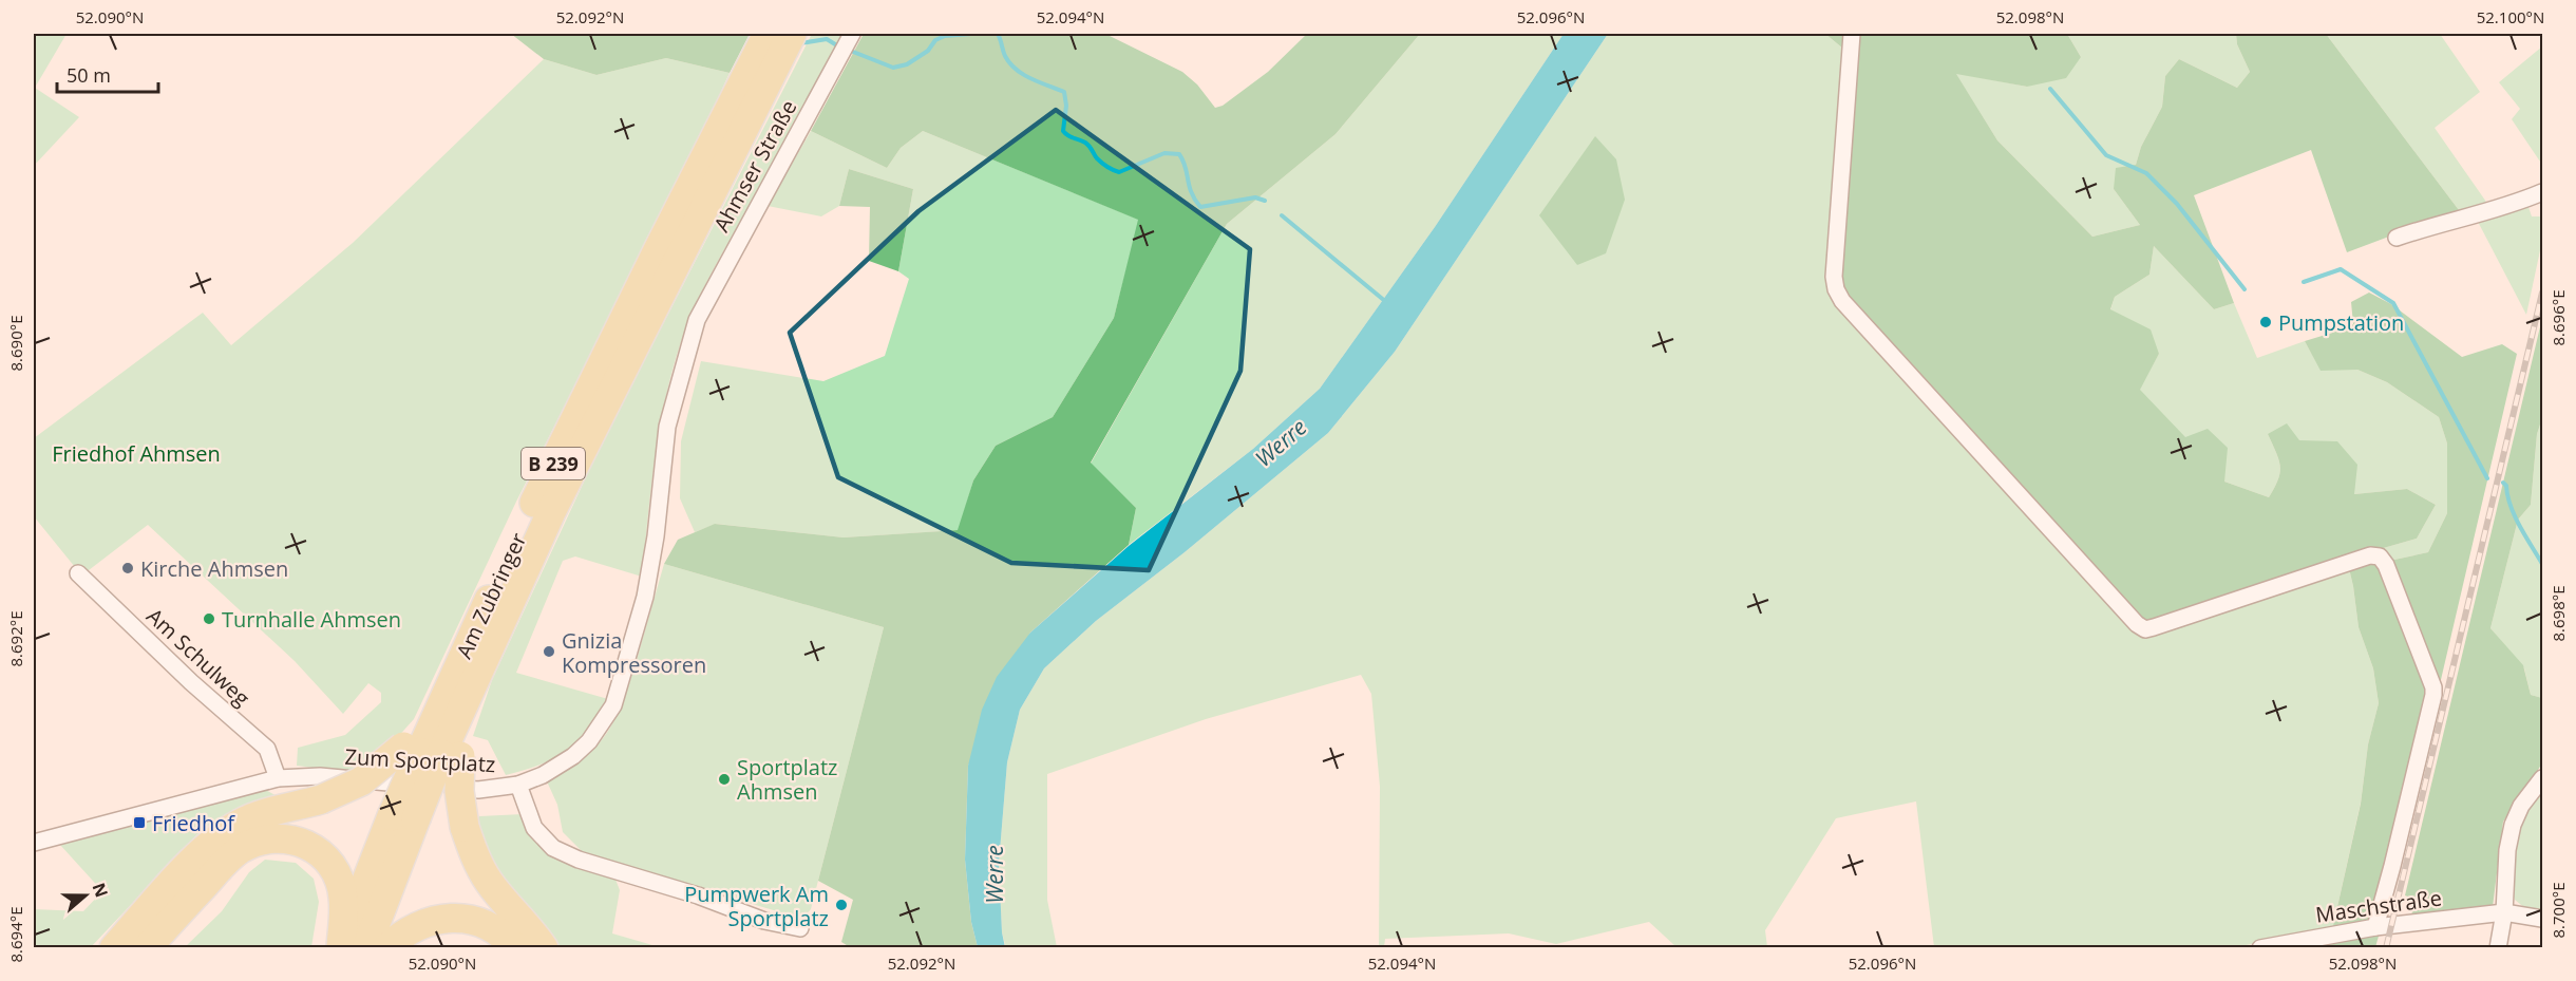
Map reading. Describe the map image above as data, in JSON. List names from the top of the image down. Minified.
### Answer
{"streets":{"highway":["B 239","Am Zubringer"],"street":["Ahmser Straße","Am Schulweg","Zum Sportplatz","Maschstraße"]},"crossings":[["Ahmser Straße","Zum Sportplatz"],["B 239","Am Zubringer"],["Am Schulweg","Zum Sportplatz"]],"water":["Werre"],"parks":["Friedhof Ahmsen"],"places":{"other":["Pumpstation","Kirche Ahmsen","Turnhalle Ahmsen","Gnizia Kompressoren","Sportplatz Ahmsen","Pumpwerk Am Sportplatz"],"transit":["Friedhof"]},"scale_bar":"50 m","north":"right","coordinates":["52.090°N","52.092°N","52.094°N","52.096°N","52.098°N","52.100°N","8.696°E","8.690°E","8.698°E","8.692°E","8.700°E","8.694°E"]}
